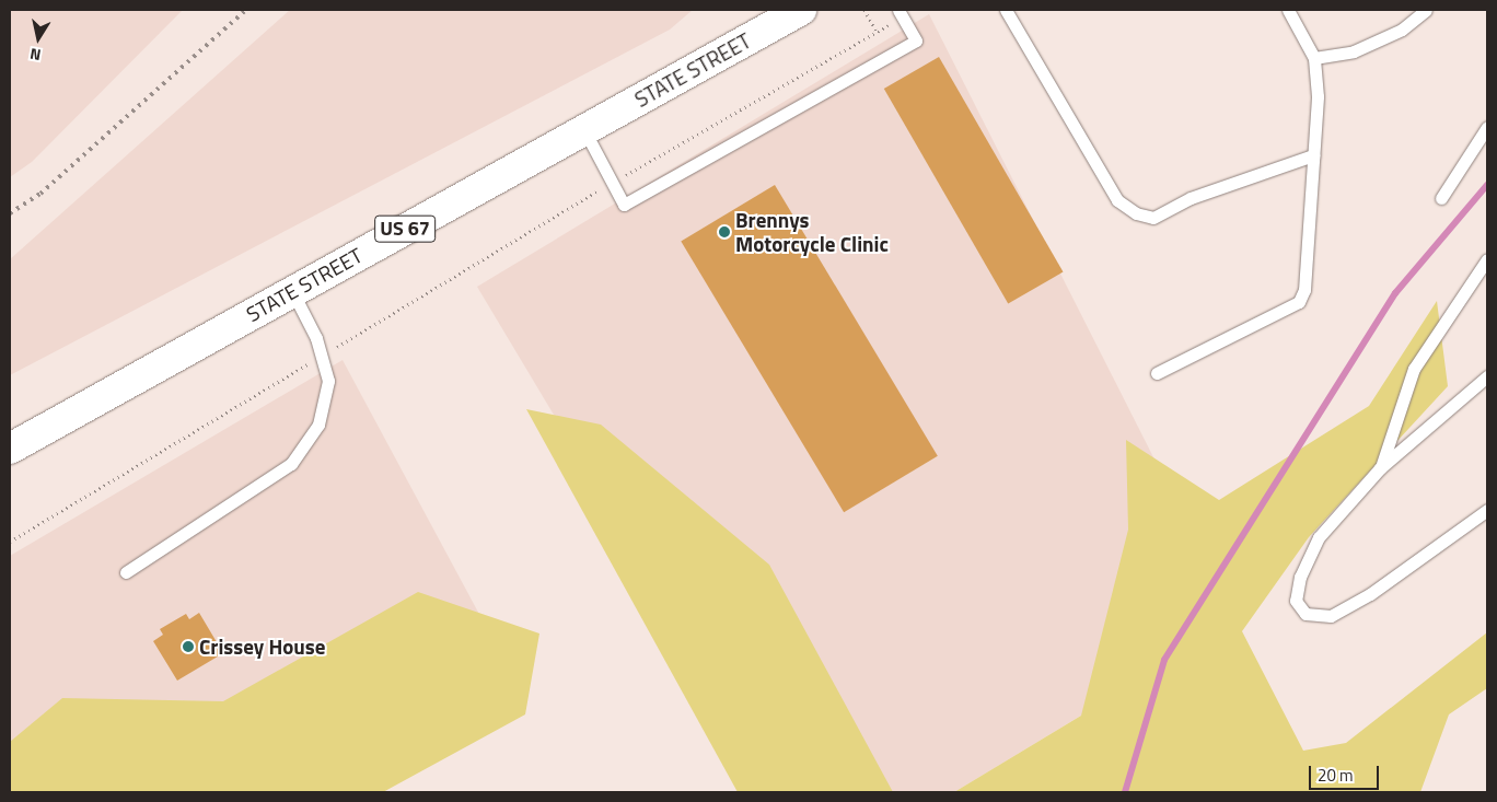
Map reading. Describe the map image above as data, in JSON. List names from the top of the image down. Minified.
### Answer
{"streets":{"main road":["STATE STREET","US 67"]},"places":["Brennys Motorcycle Clinic","Crissey House"],"scale_bar":"20 m","north":"bottom"}
